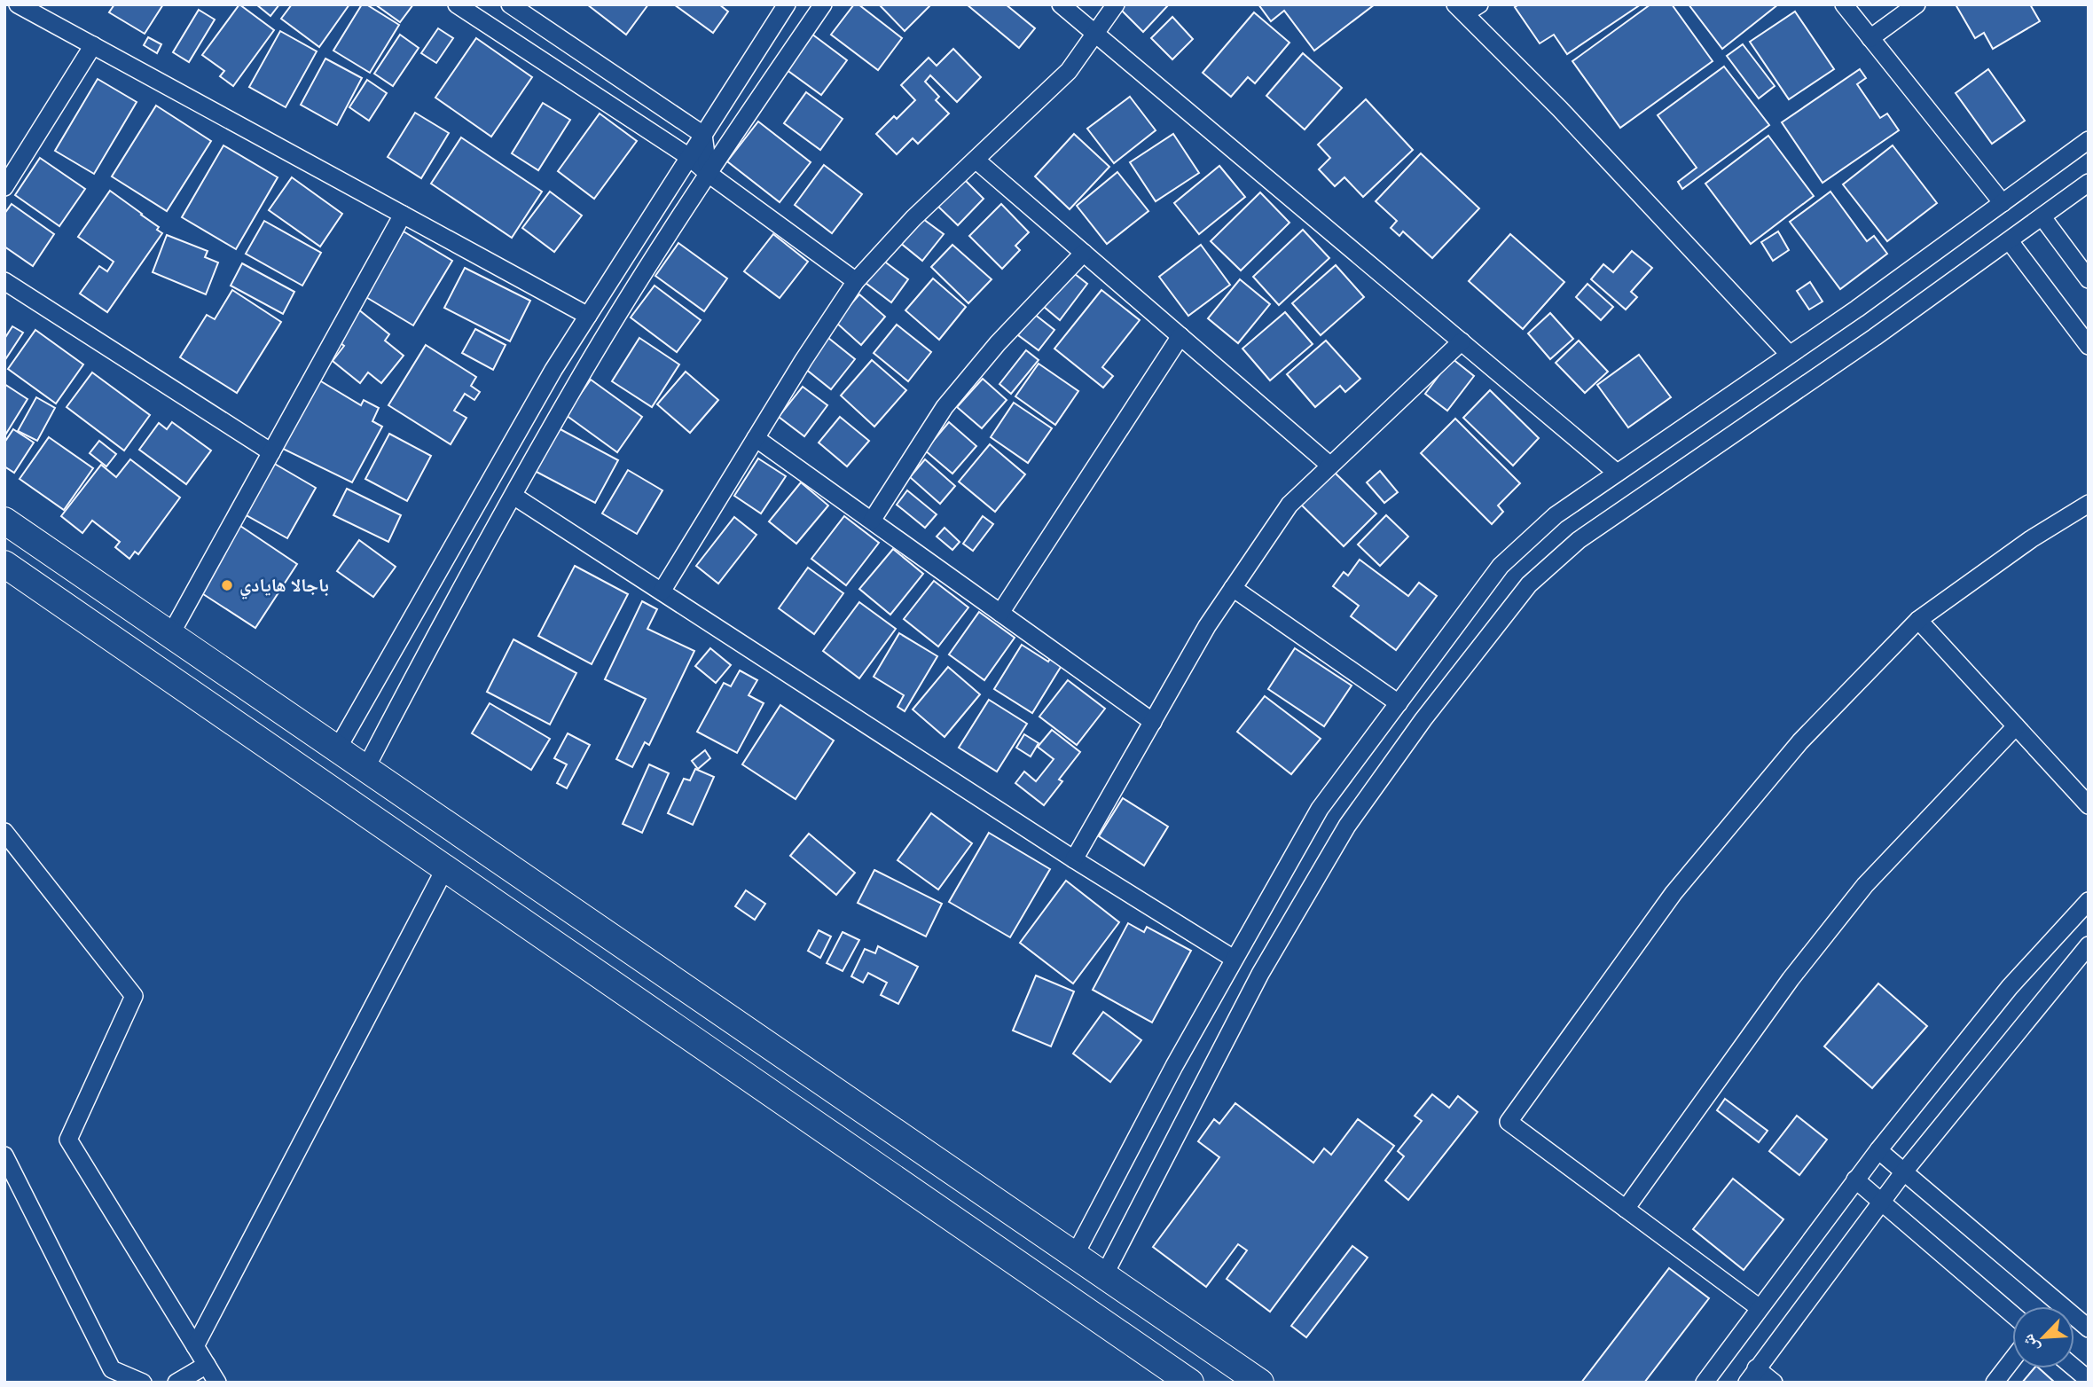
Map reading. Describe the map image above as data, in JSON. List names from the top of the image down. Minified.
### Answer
{"places":["باجالا هايادي"],"north":"bottom left"}
